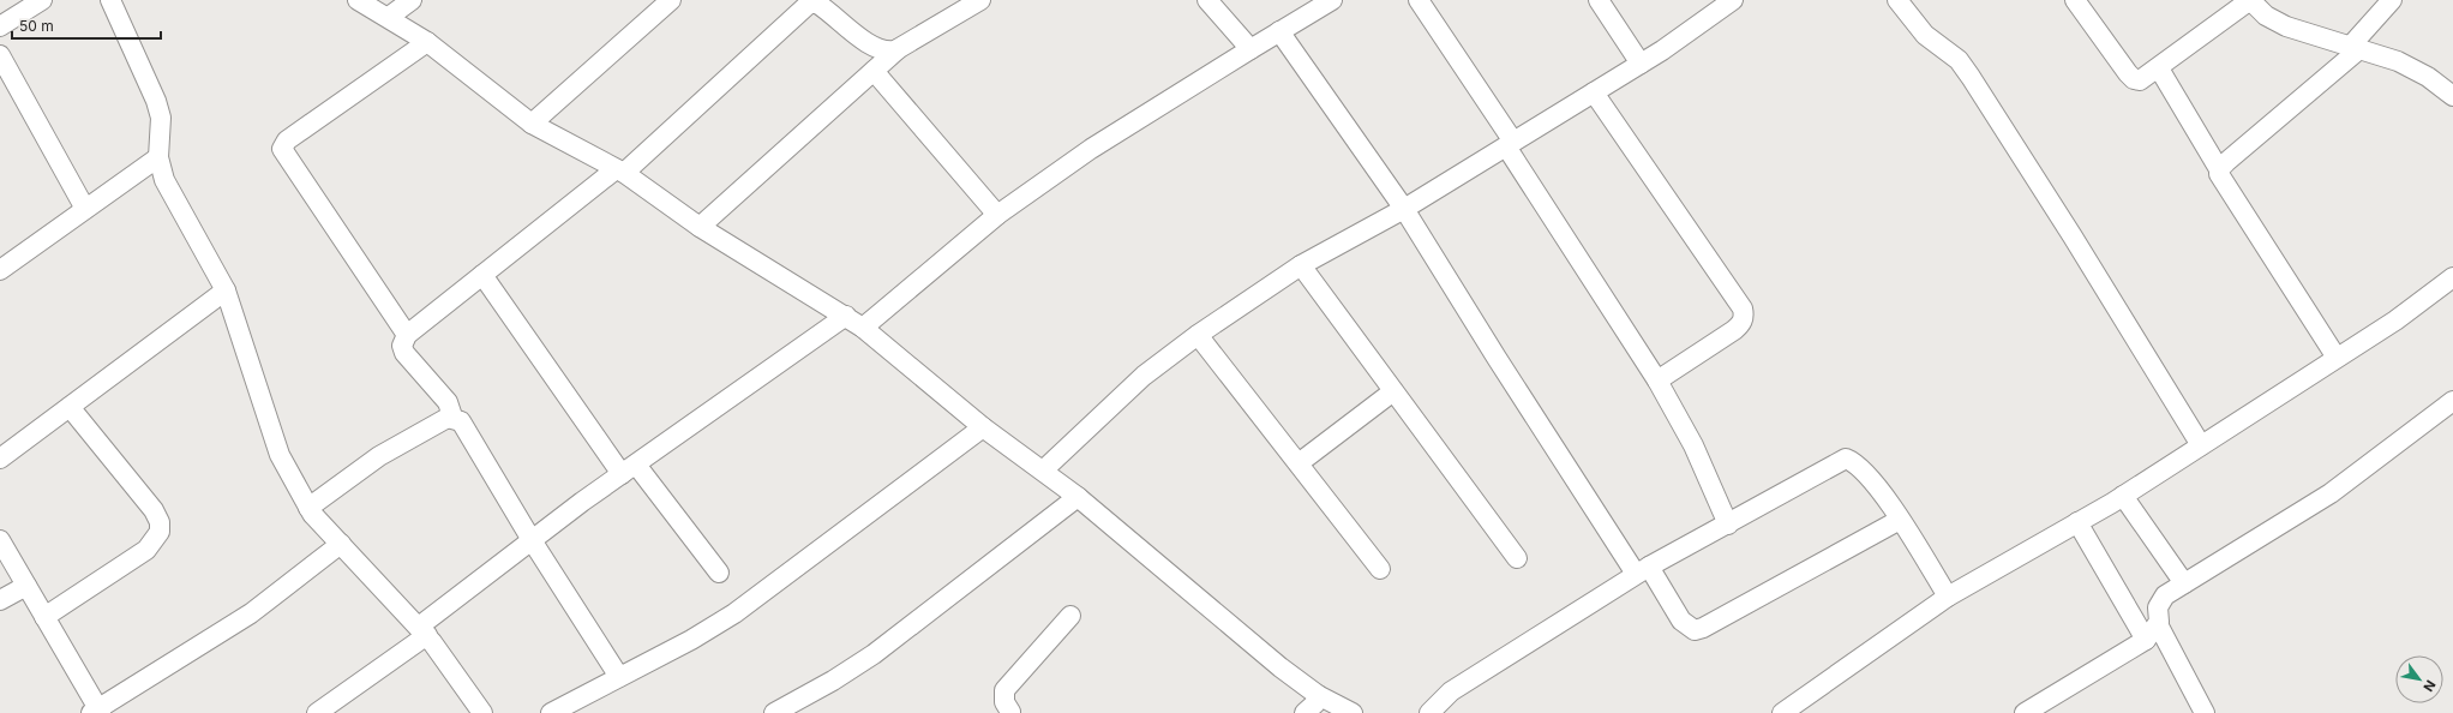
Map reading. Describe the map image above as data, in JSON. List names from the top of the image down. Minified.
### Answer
{"scale_bar":"50 m","north":"bottom right"}
